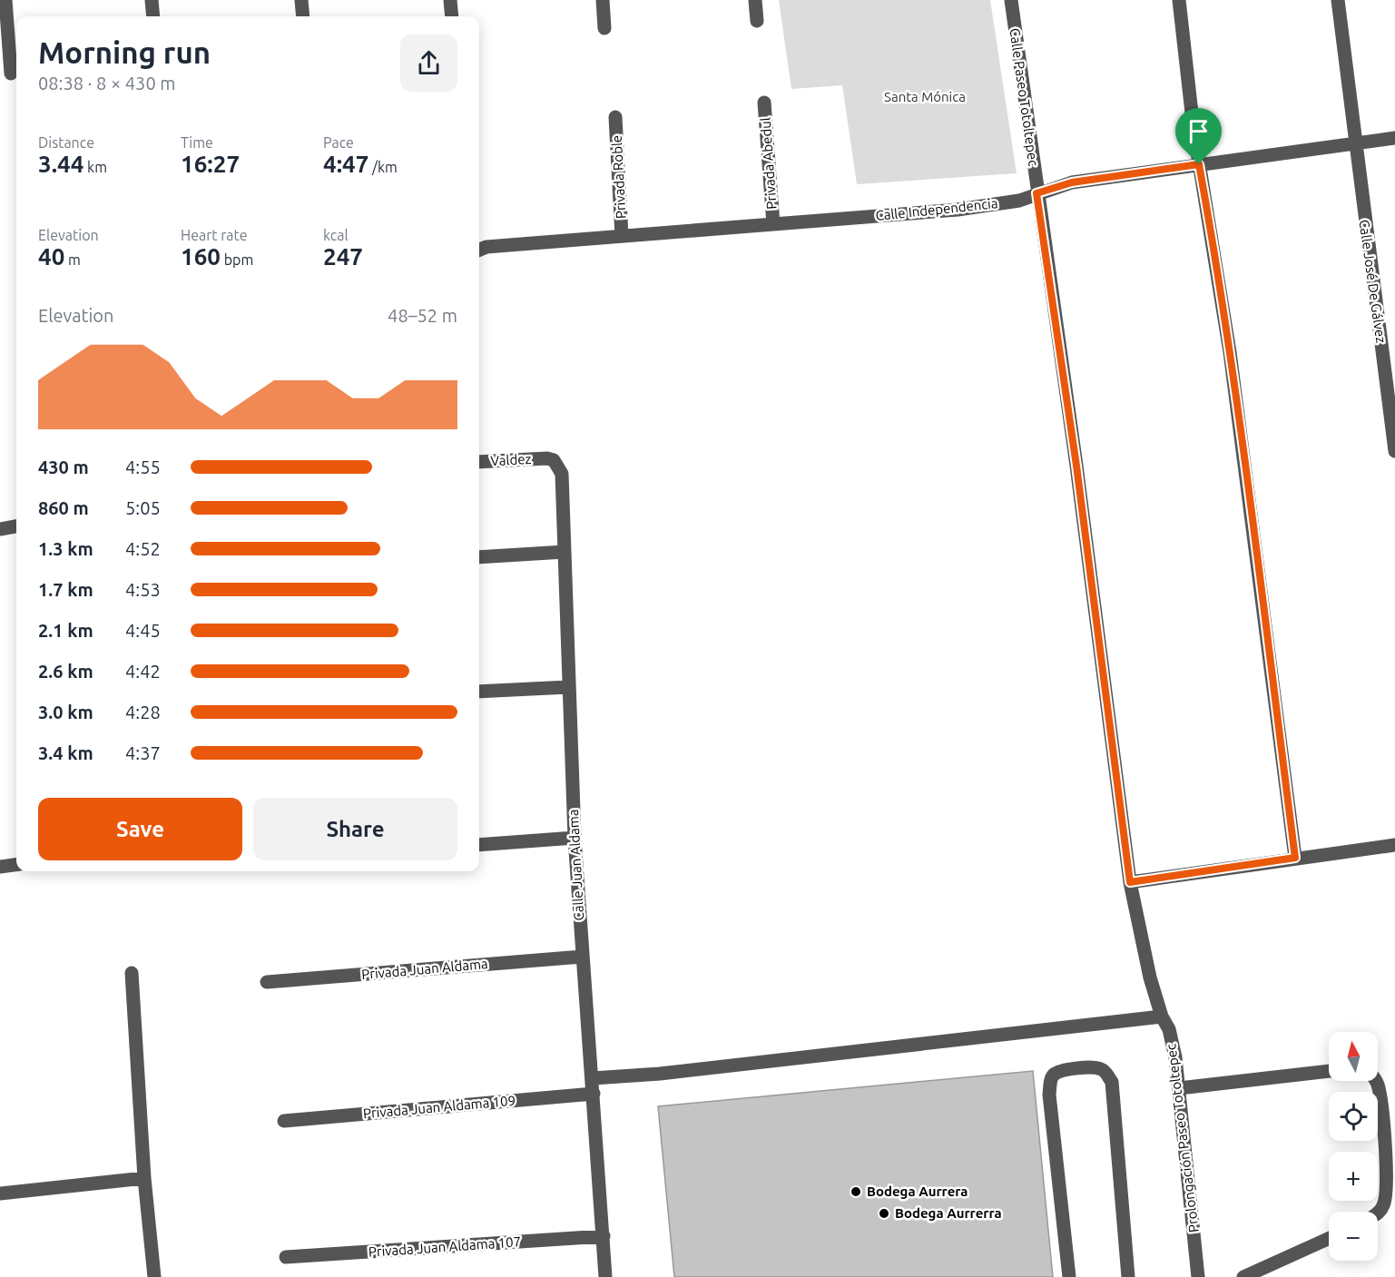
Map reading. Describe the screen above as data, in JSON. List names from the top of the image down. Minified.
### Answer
{"streets":{"street":["Calle Paseo Totoltepec","Privada Abedul","Privada Roble","Calle Independencia","Calle José De Gálvez","Valdez","Calle Juan Aldama","Privada Juan Aldama","Privada Juan Aldama 109","Prolongación Paseo Totoltepec","Privada Juan Aldama 107"]},"crossings":[["Calle Paseo Totoltepec","Calle Independencia"],["Calle Paseo Totoltepec","Prolongación Paseo Totoltepec"],["Privada Abedul","Calle Independencia"],["Privada Roble","Calle Independencia"],["Calle Independencia","Calle José De Gálvez"],["Calle Independencia","Prolongación Paseo Totoltepec"],["Valdez","Calle Juan Aldama"],["Calle Juan Aldama","Privada Juan Aldama"],["Calle Juan Aldama","Privada Juan Aldama 109"],["Calle Juan Aldama","Privada Juan Aldama 107"]],"parks":["Santa Mónica"],"places":["Bodega Aurrera","Bodega Aurrerra"],"north":"top","page":{"heading":["Morning run","08:38 · 8 × 430 m"],"stats":[["Distance","3.44 km"],["Time","16:27"],["Pace","4:47 /km"],["Elevation","40 m"],["Heart rate","160 bpm"],["kcal","247"]],"chart":["Elevation","48–52 m"],"list":[{"name":"430 m","note":"4:55"},{"name":"860 m","note":"5:05"},{"name":"1.3 km","note":"4:52"},{"name":"1.7 km","note":"4:53"},{"name":"2.1 km","note":"4:45"},{"name":"2.6 km","note":"4:42"},{"name":"3.0 km","note":"4:28"},{"name":"3.4 km","note":"4:37"}],"buttons":["Save","Share"],"map_buttons":["+","−"]}}
